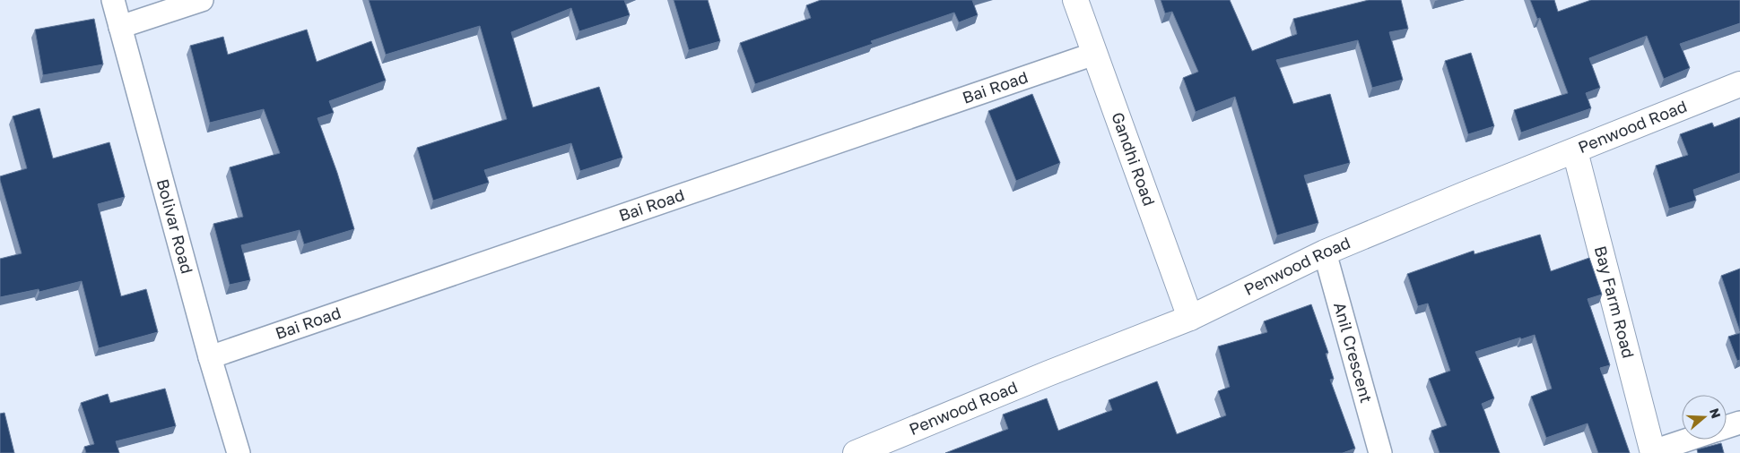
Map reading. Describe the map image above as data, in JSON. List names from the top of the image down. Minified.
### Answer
{"streets":{"street":["Bai Road","Penwood Road","Gandhi Road","Bolivar Road","Bay Farm Road","Anil Crescent"]},"crossings":[["Bai Road","Gandhi Road"],["Bai Road","Bolivar Road"],["Penwood Road","Gandhi Road"],["Penwood Road","Bay Farm Road"],["Penwood Road","Anil Crescent"]],"north":"right"}
